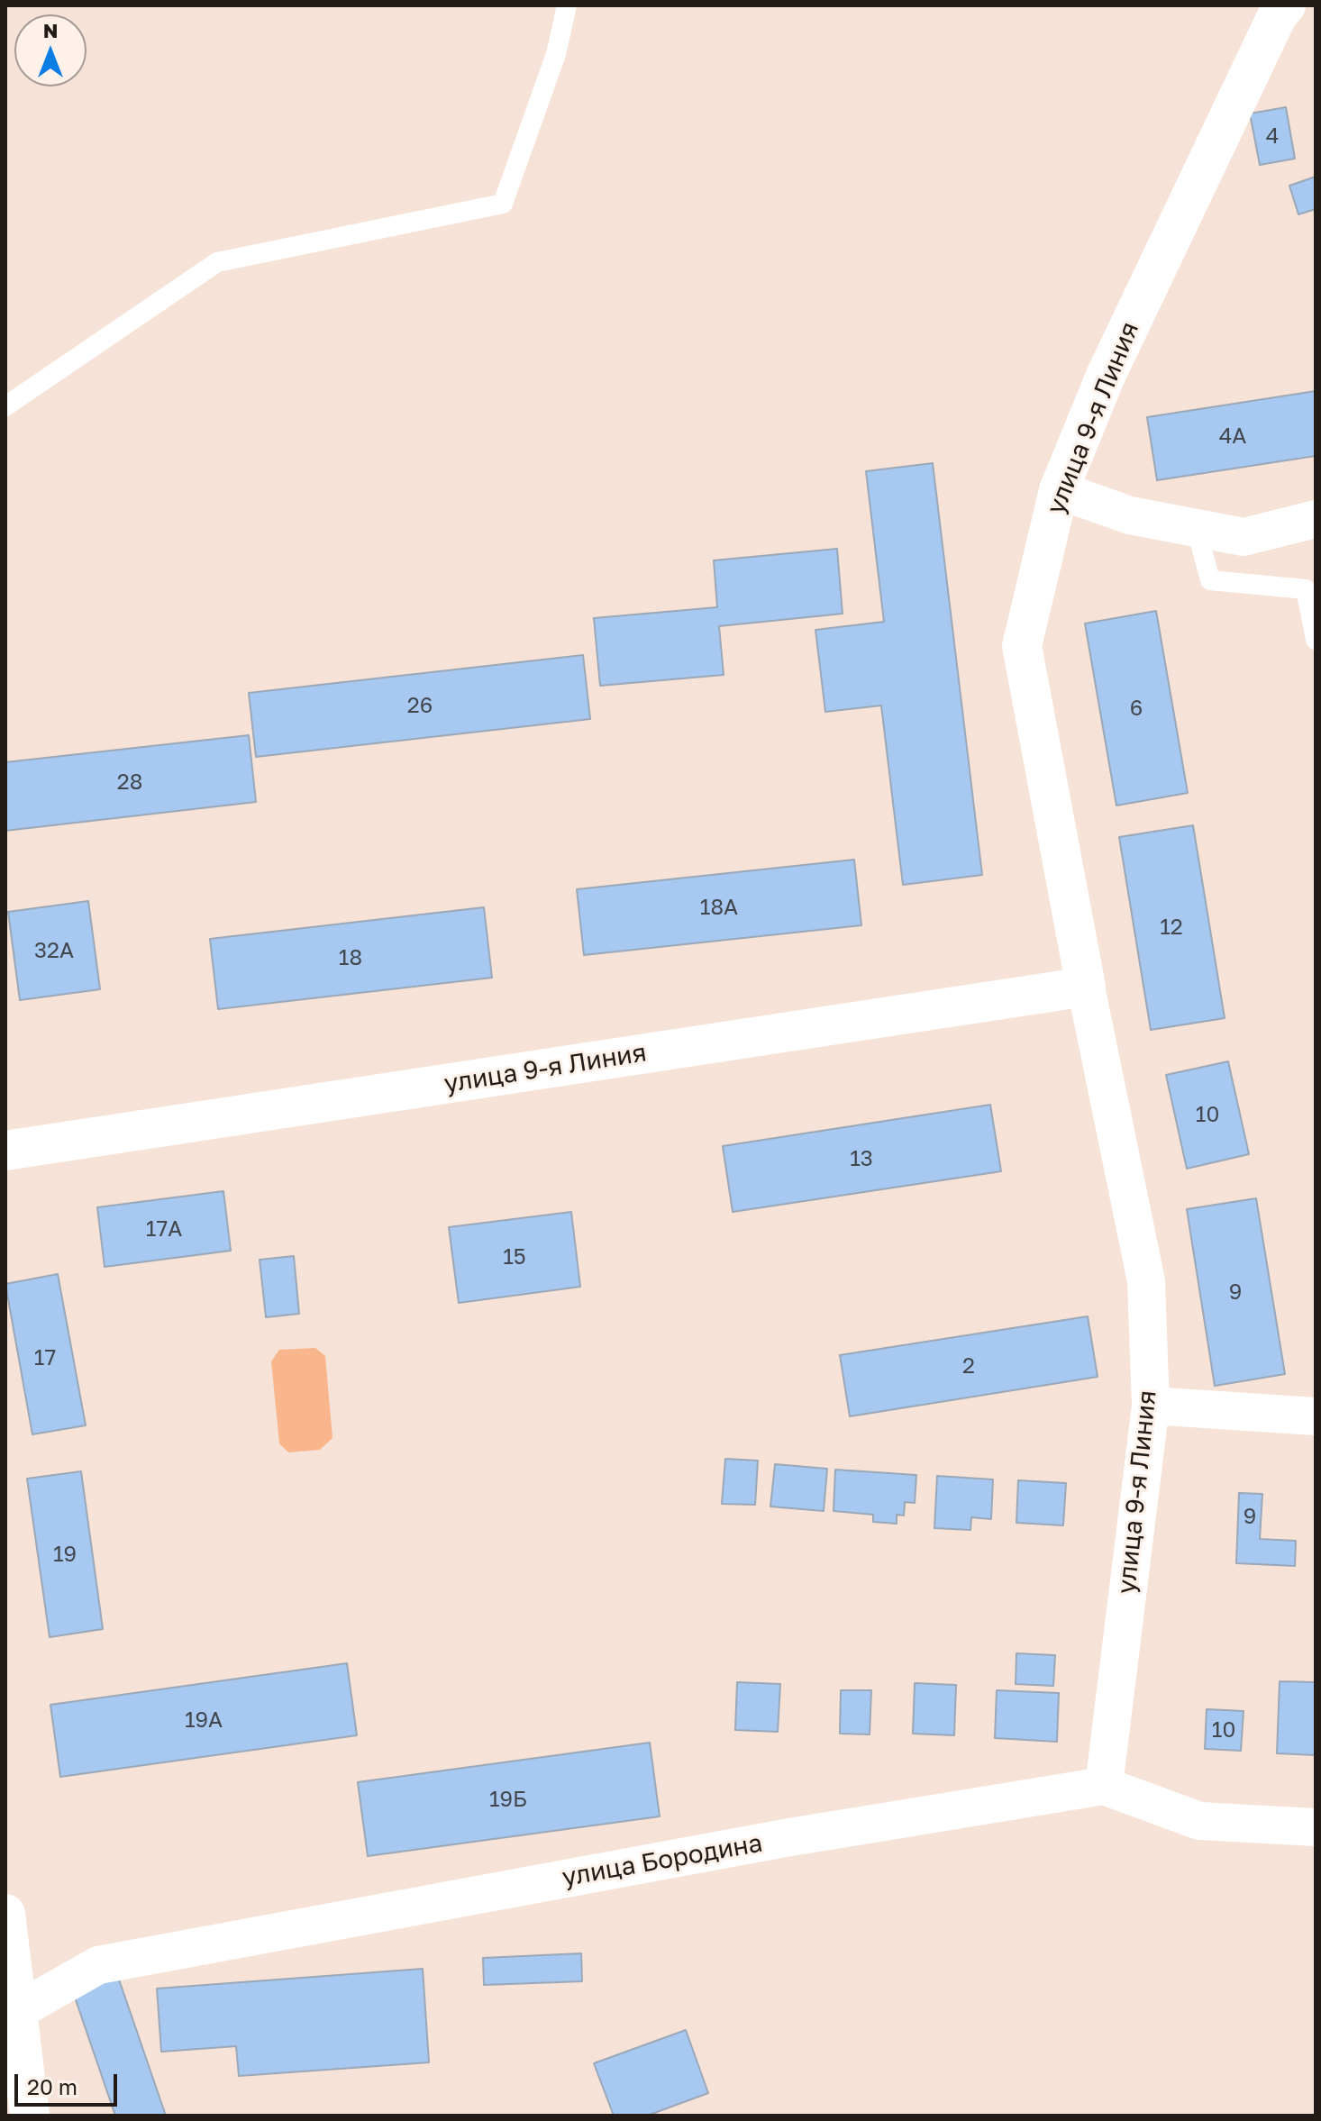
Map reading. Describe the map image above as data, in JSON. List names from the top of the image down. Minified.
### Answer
{"streets":{"street":["улица 9-я Линия","улица Бородина"]},"crossings":[["улица 9-я Линия","улица Бородина"]],"house_numbers":["4","4А","26","6","28","18А","12","32А","18","10","13","17А","15","9","17","2","9","19","19А","10","19Б"],"scale_bar":"20 m","north":"top"}
